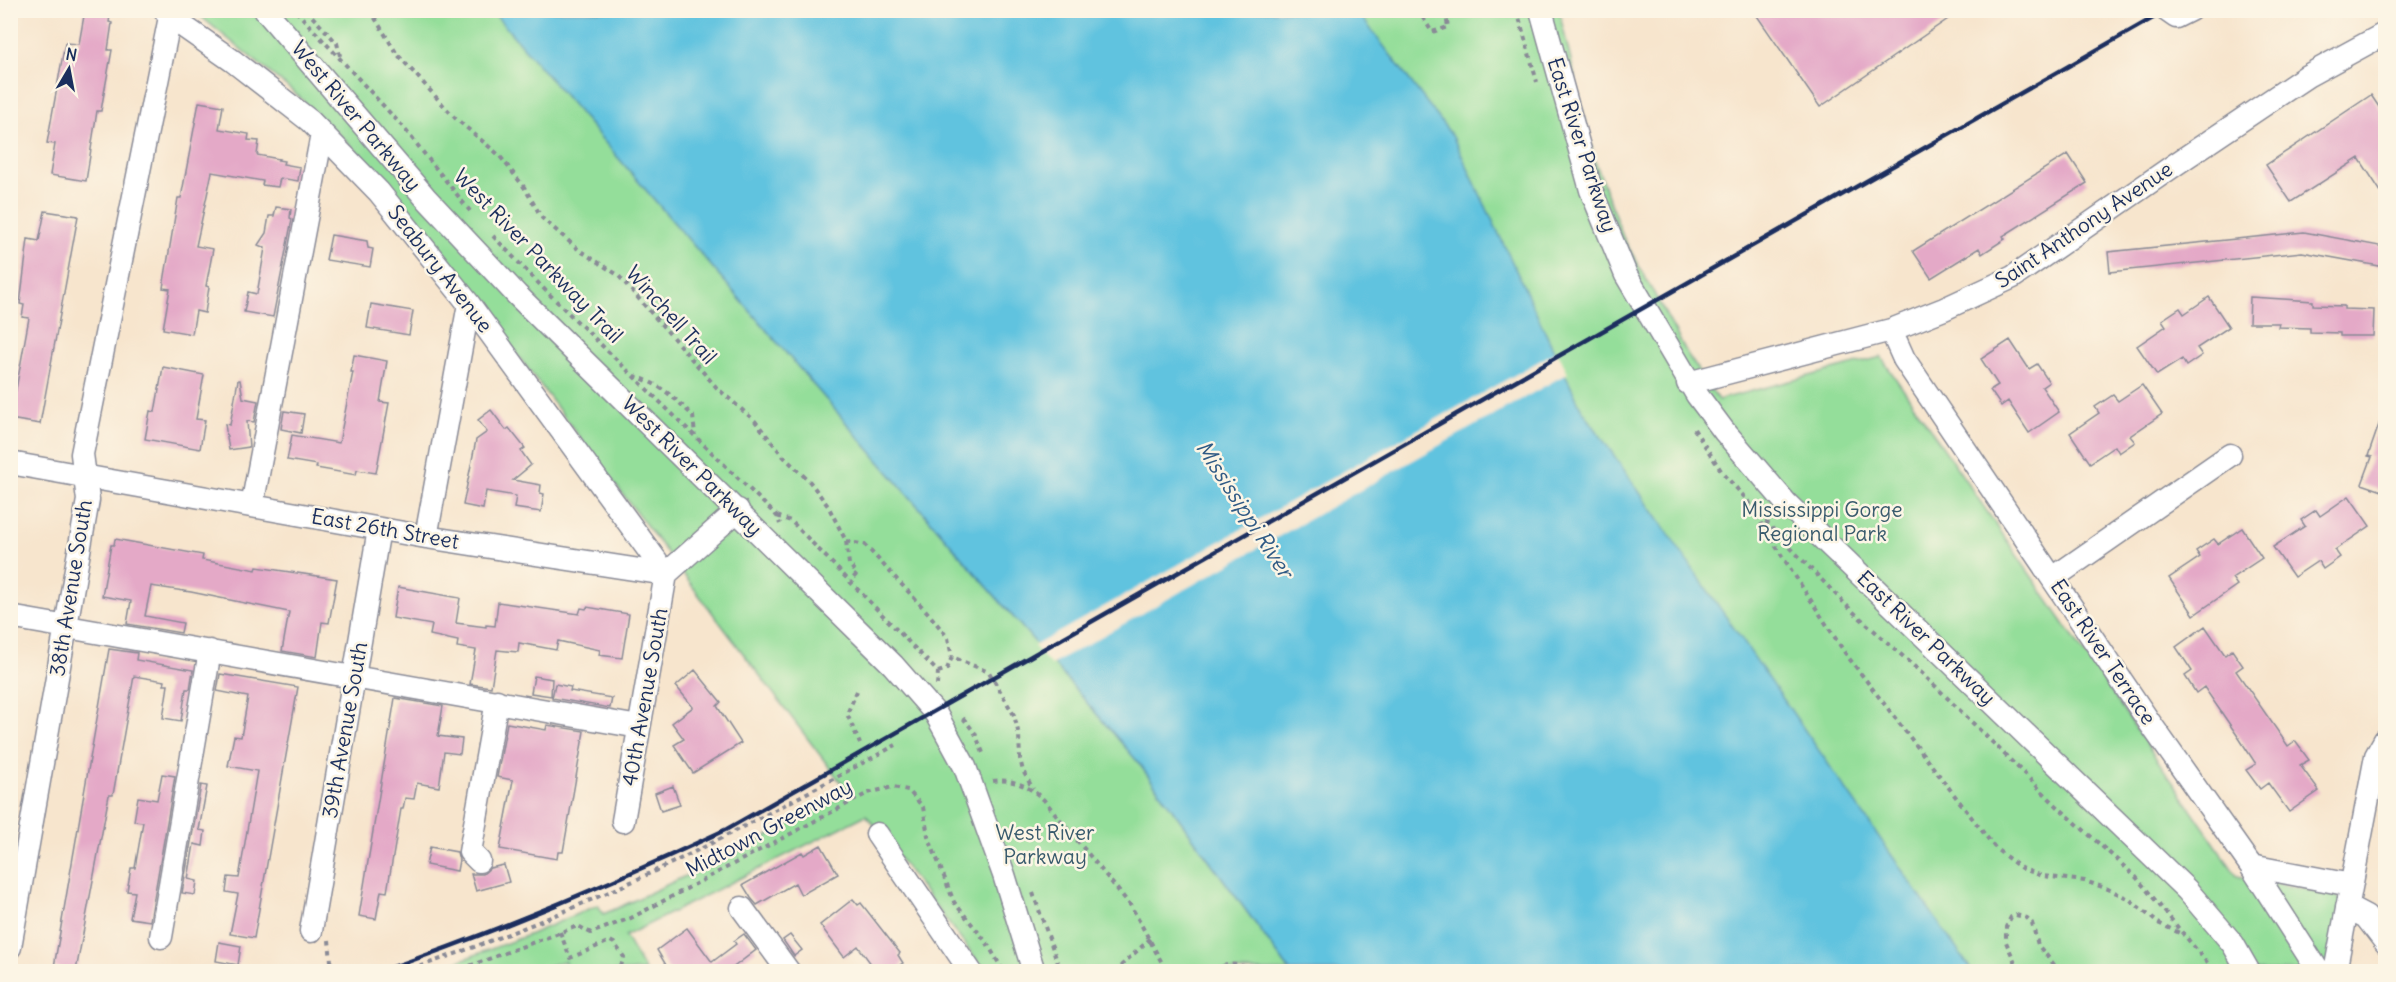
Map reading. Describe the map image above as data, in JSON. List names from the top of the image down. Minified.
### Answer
{"streets":{"street":["West River Parkway","East River Parkway","Saint Anthony Avenue","Seabury Avenue","East 26th Street","38th Avenue South","East River Terrace","40th Avenue South","39th Avenue South"],"path":["West River Parkway Trail","Winchell Trail","Midtown Greenway"]},"crossings":[["East River Parkway","Saint Anthony Avenue"],["Saint Anthony Avenue","East River Terrace"],["Seabury Avenue","East 26th Street"],["Seabury Avenue","38th Avenue South"],["Seabury Avenue","40th Avenue South"],["East 26th Street","38th Avenue South"],["East 26th Street","40th Avenue South"],["East 26th Street","39th Avenue South"]],"water":["Mississippi River"],"parks":["Mississippi Gorge Regional Park","West River Parkway"],"north":"top"}
